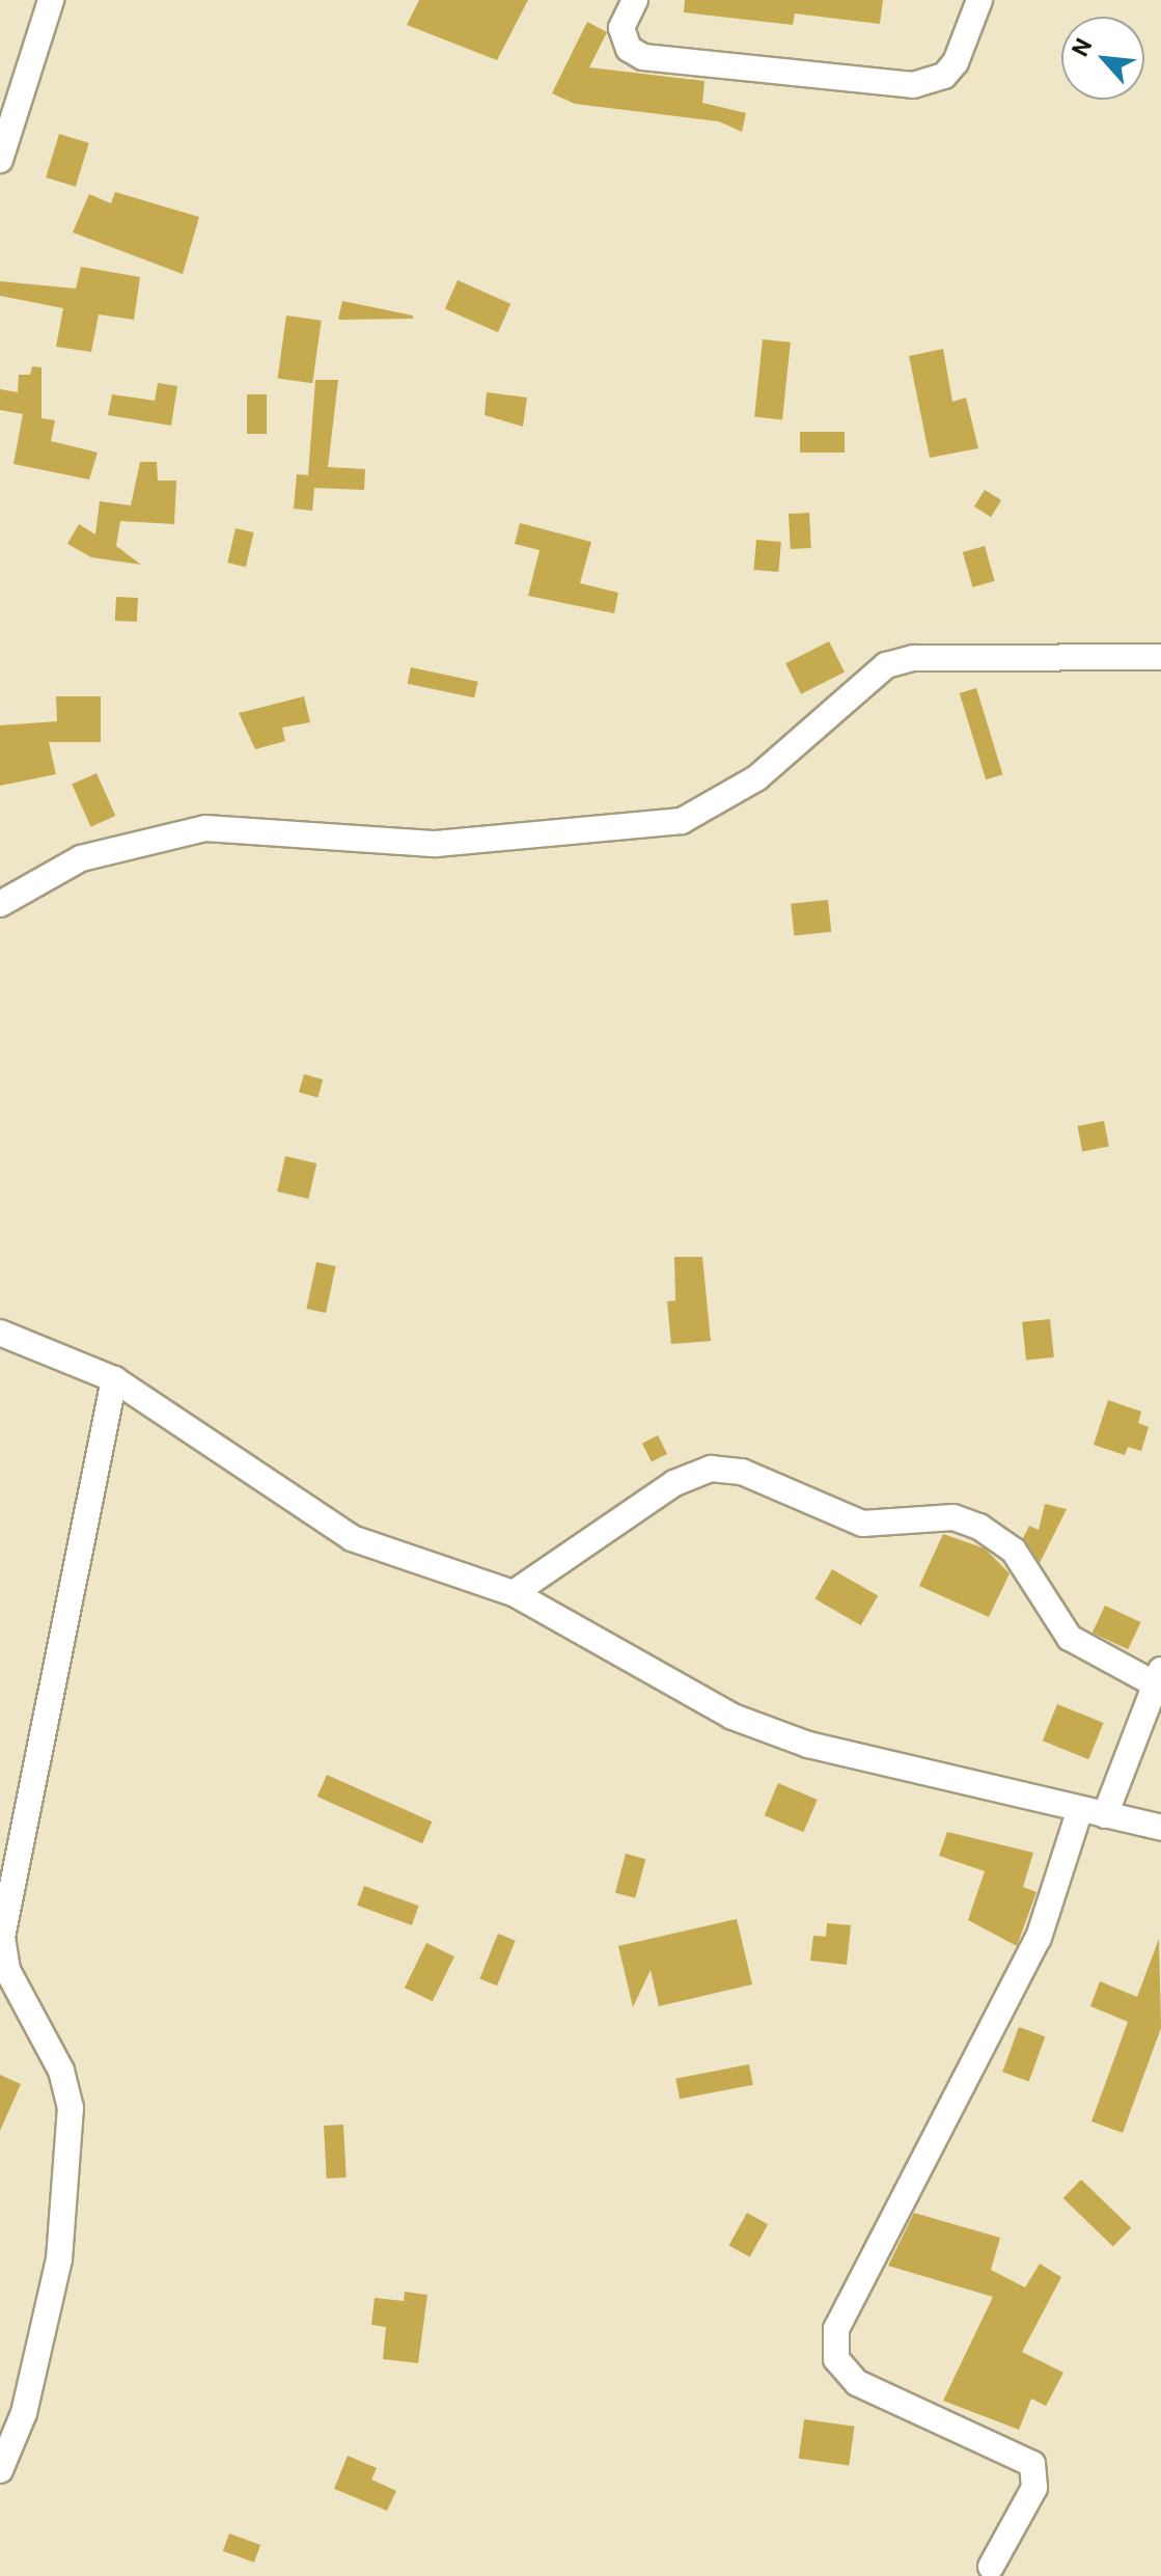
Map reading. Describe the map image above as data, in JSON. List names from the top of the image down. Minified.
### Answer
{"north":"top left"}
